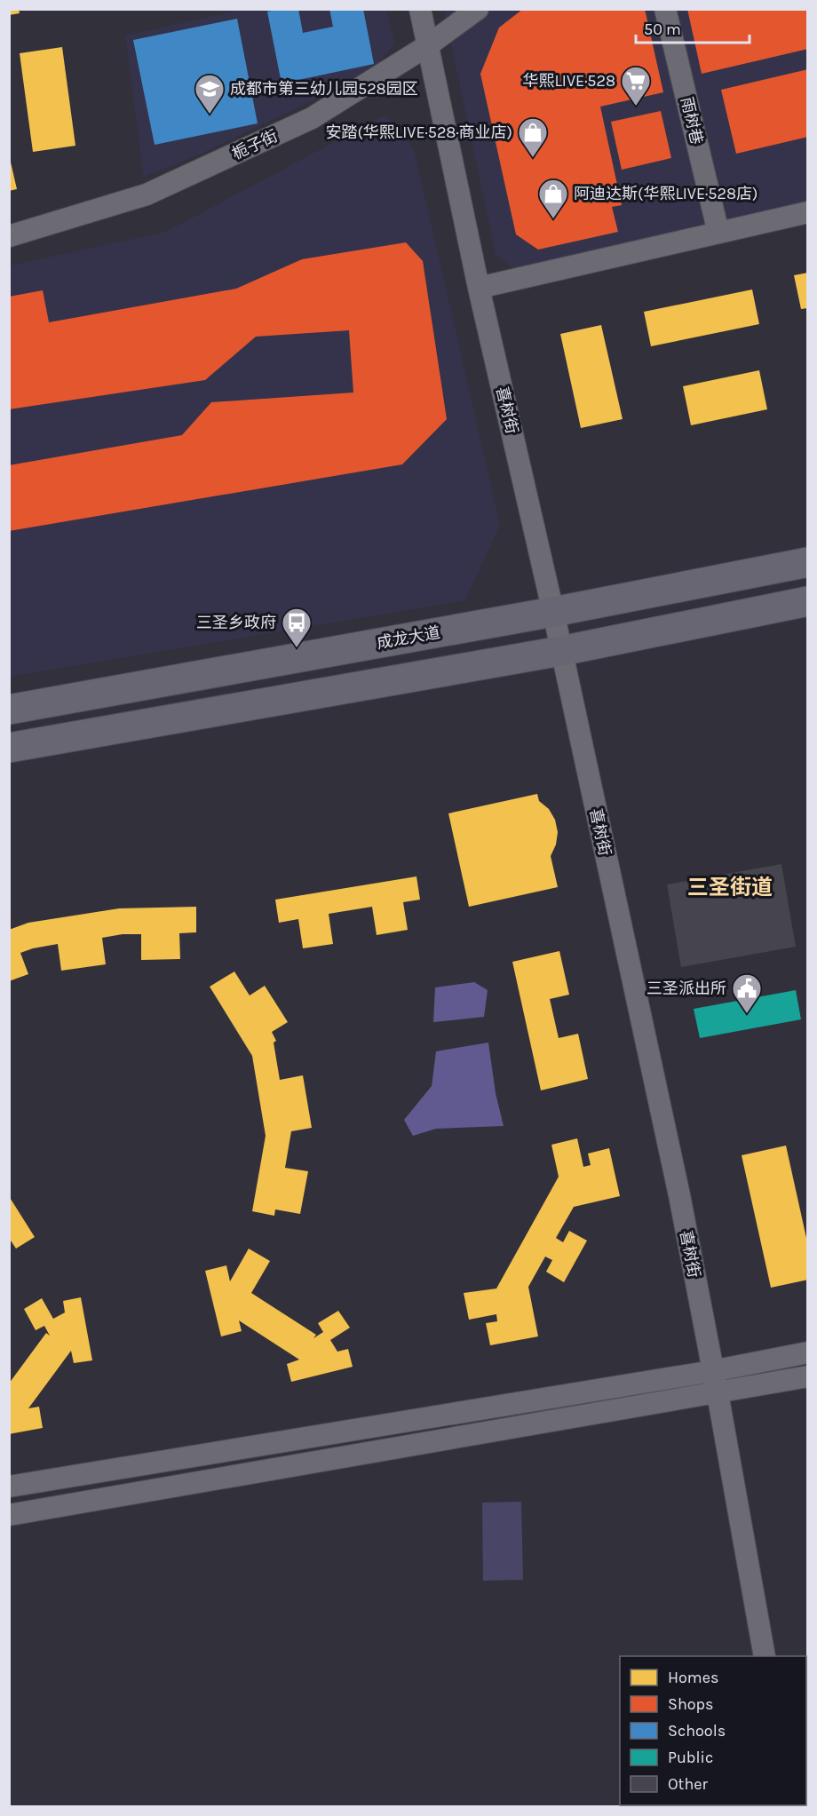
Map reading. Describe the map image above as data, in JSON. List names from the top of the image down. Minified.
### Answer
{"streets":{"highway":["成龙大道"],"street":["雨树巷","栀子街","喜树街"]},"crossings":[["栀子街","喜树街"],["喜树街","成龙大道"]],"districts":["三圣街道"],"places":{"supermarket":["华熙LIVE·528"],"school or university":["成都市第三幼儿园528园区"],"shop":["安踏(华熙LIVE·528·商业店)","阿迪达斯(华熙LIVE·528店)"],"bus stop":["三圣乡政府"],"public building":["三圣派出所"]},"legend":["Homes","Shops","Schools","Public","Other"],"scale_bar":"50 m"}
